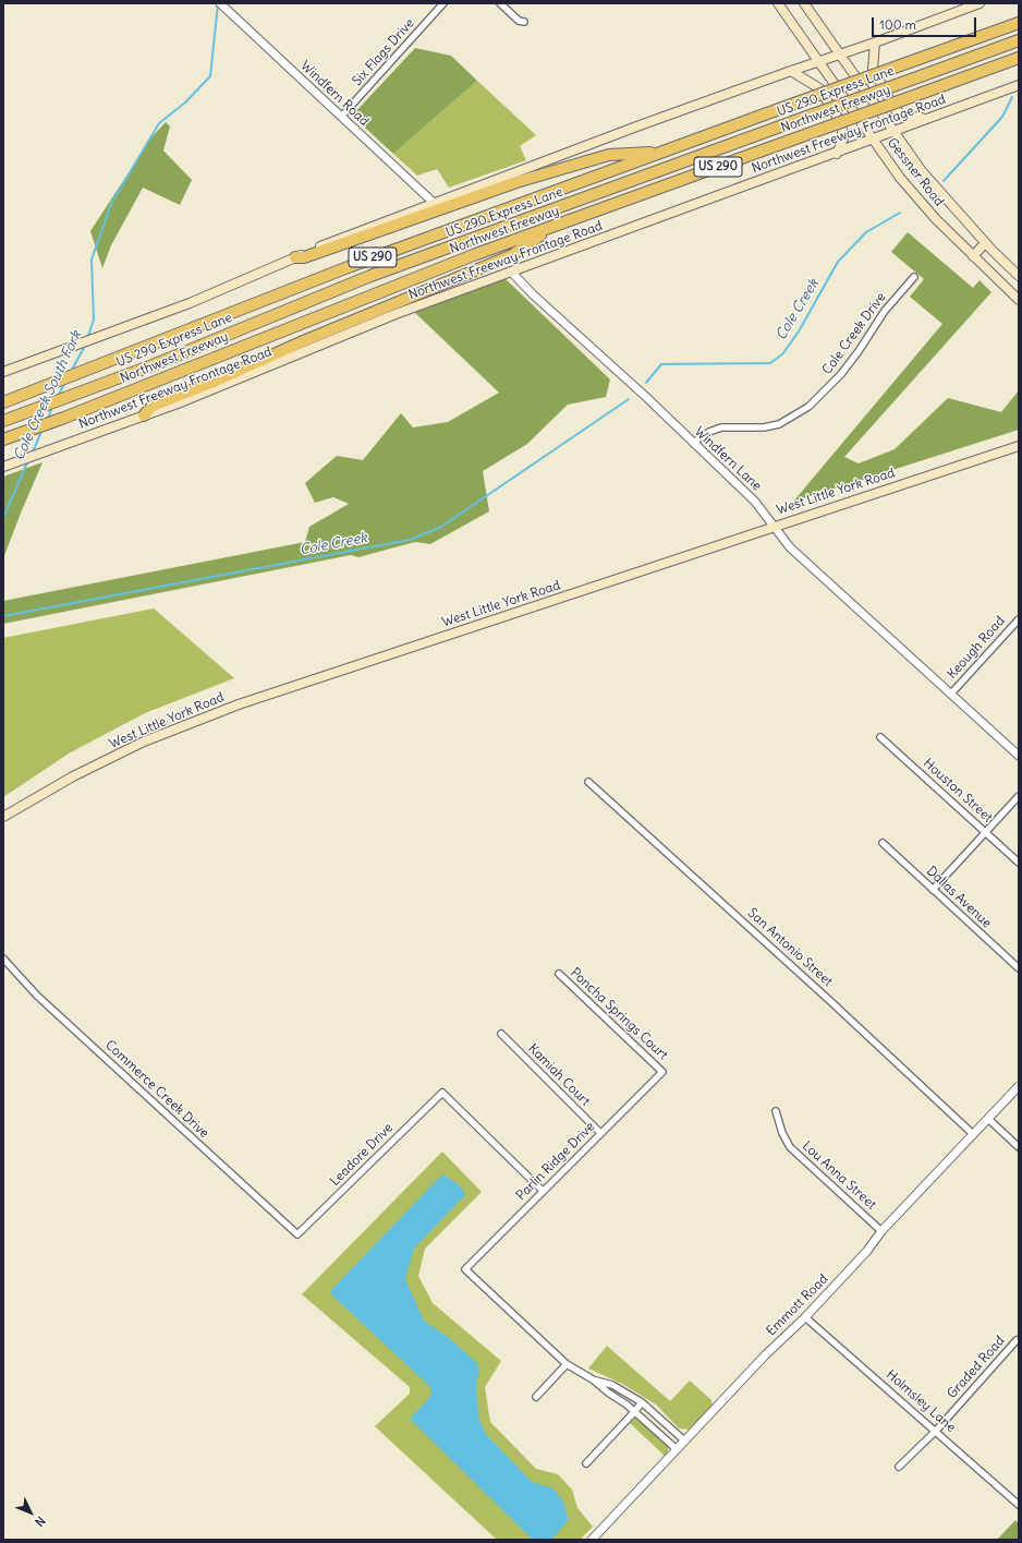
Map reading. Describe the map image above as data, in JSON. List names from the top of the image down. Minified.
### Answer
{"streets":{"highway":["US 290 Express Lane","Northwest Freeway","US 290"],"main road":["Northwest Freeway Frontage Road","Gessner Road","West Little York Road"],"street":["Six Flags Drive","Windfern Road","Cole Creek Drive","Windfern Lane","Keough Road","Houston Street","Dallas Avenue","San Antonio Street","Poncha Springs Court","Kamiah Court","Commerce Creek Drive","Leadore Drive","Parlin Ridge Drive","Lou Anna Street","Emmott Road","Graded Road","Holmsley Lane"]},"crossings":[["Six Flags Drive","Windfern Road"],["Northwest Freeway Frontage Road","Gessner Road"],["Northwest Freeway Frontage Road","Windfern Lane"],["Cole Creek Drive","Windfern Lane"],["Windfern Lane","West Little York Road"],["Windfern Lane","Keough Road"],["San Antonio Street","Emmott Road"],["Poncha Springs Court","Parlin Ridge Drive"],["Kamiah Court","Parlin Ridge Drive"],["Commerce Creek Drive","Leadore Drive"],["Leadore Drive","Parlin Ridge Drive"],["Lou Anna Street","Emmott Road"],["Emmott Road","Holmsley Lane"],["Graded Road","Holmsley Lane"]],"water":["Cole Creek","Cole Creek South Fork"],"scale_bar":"100 m","north":"bottom right"}
